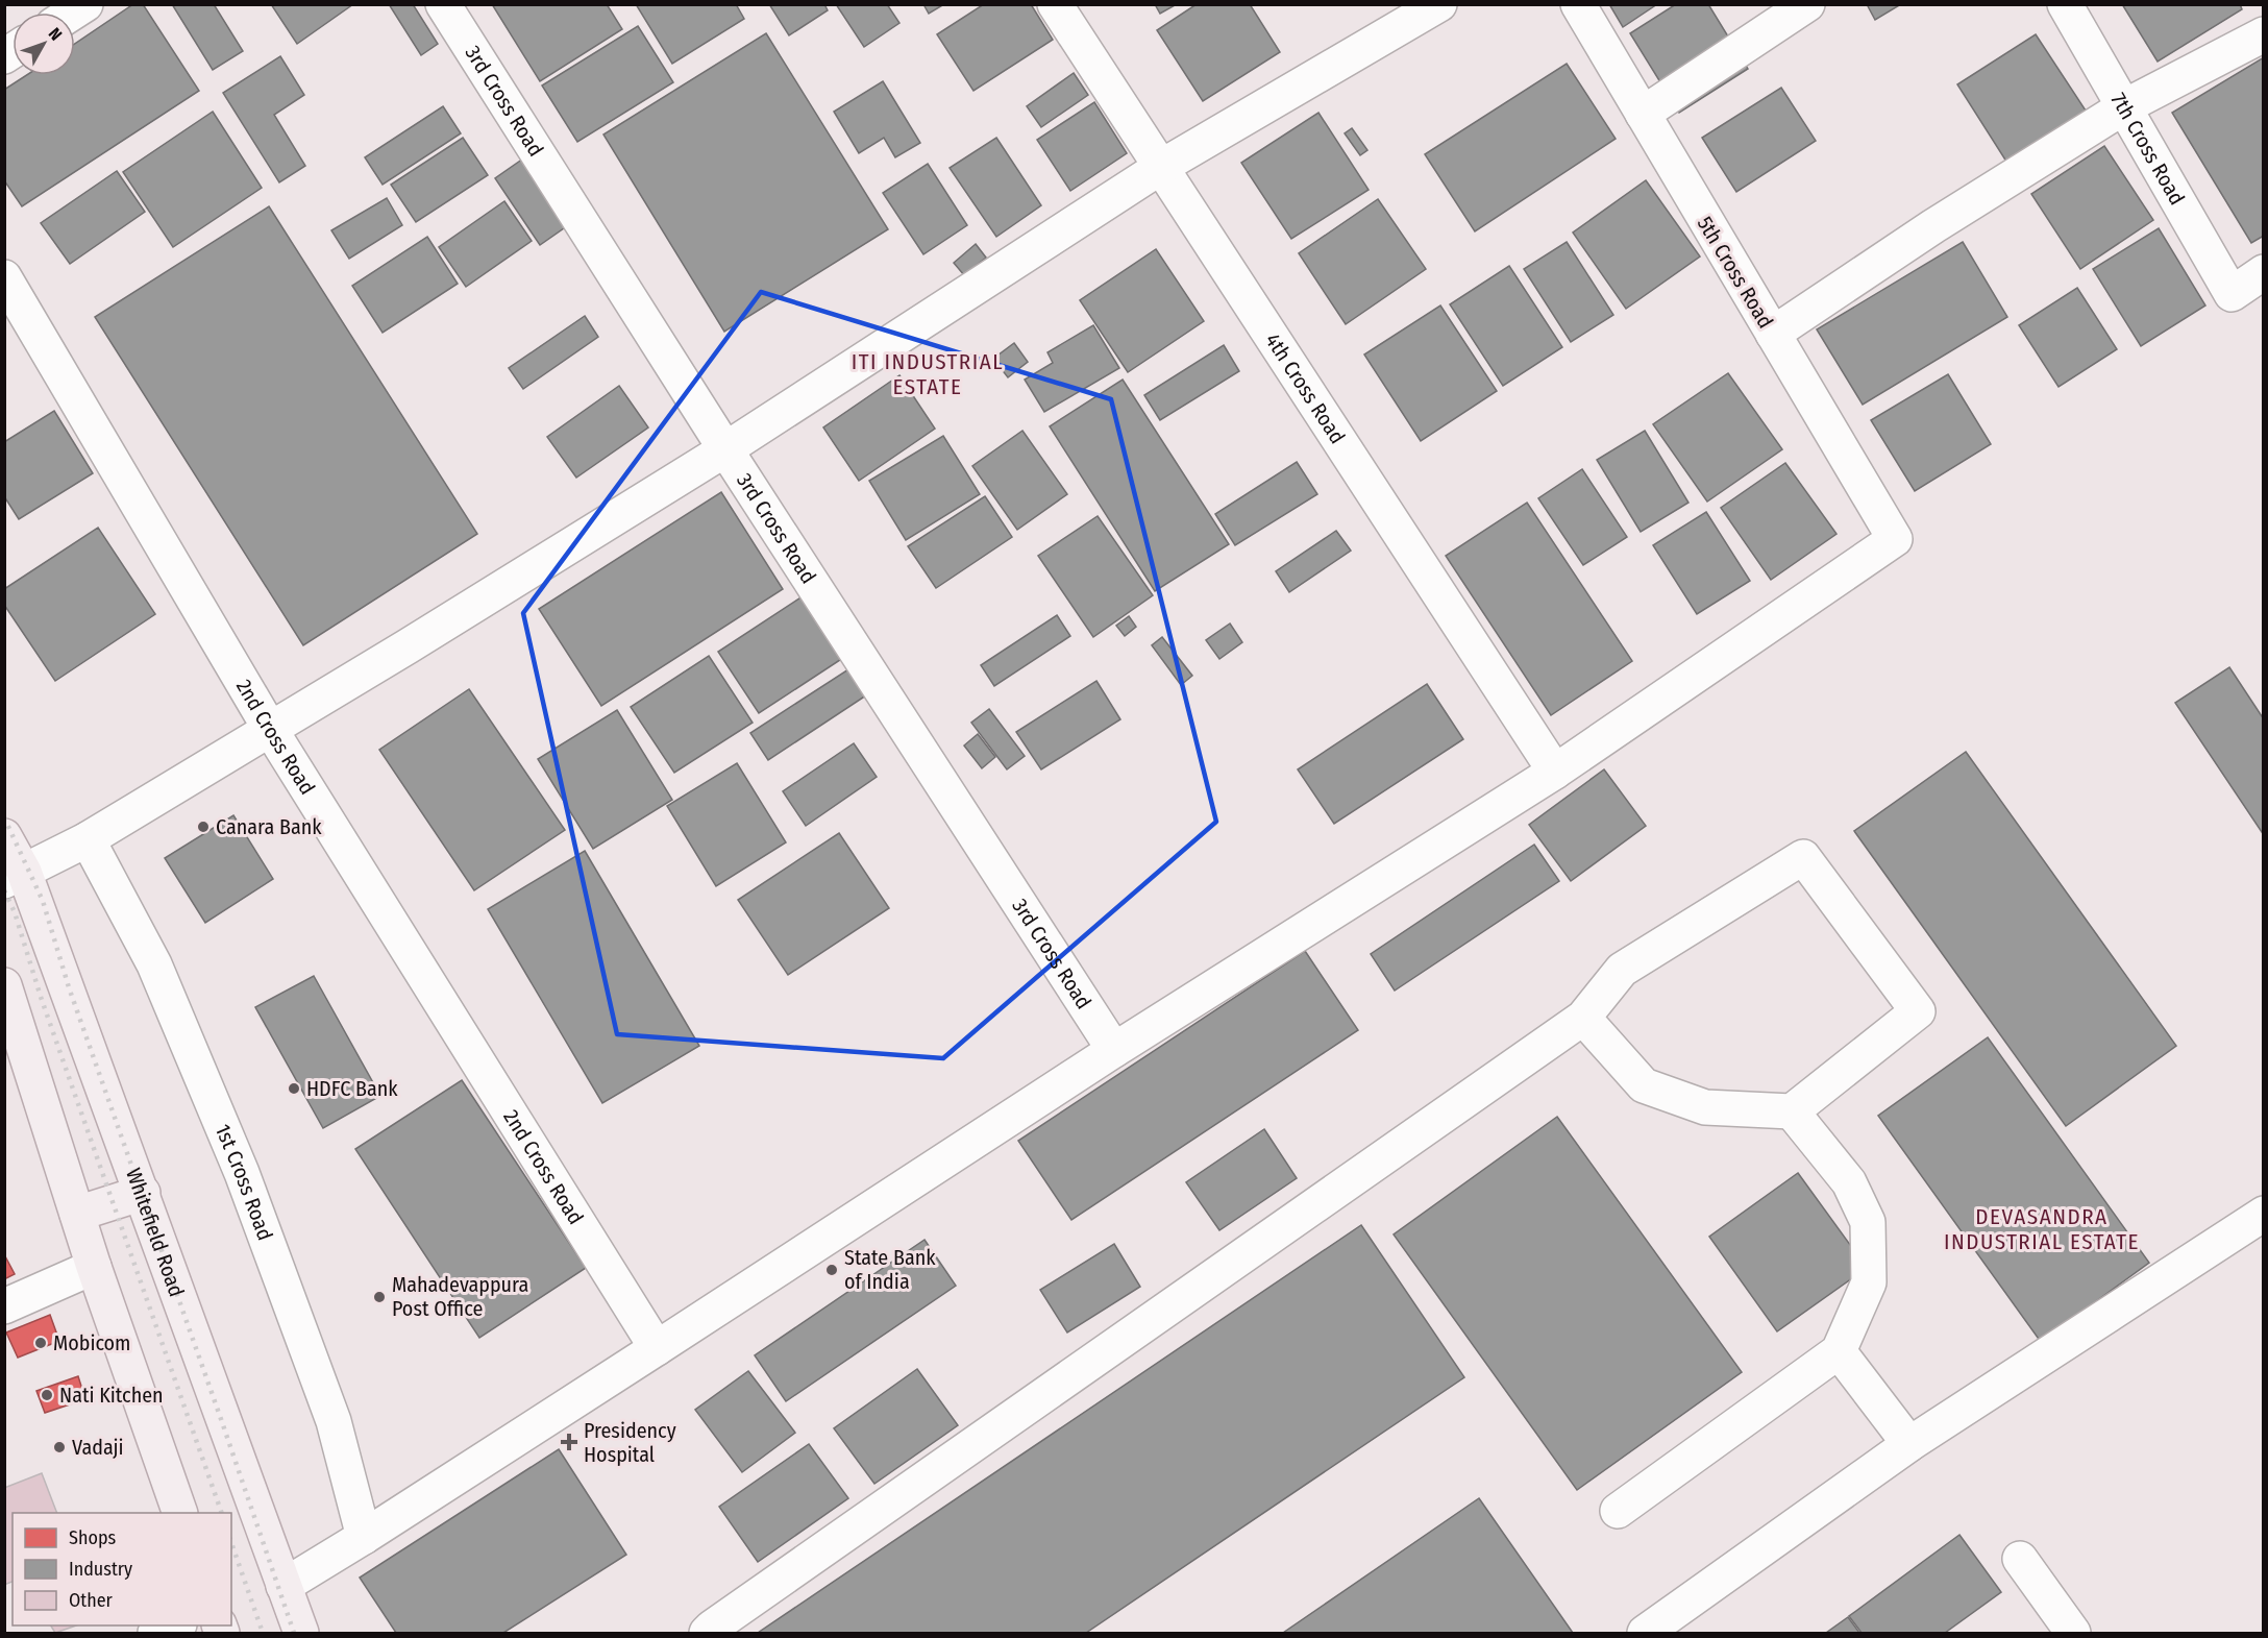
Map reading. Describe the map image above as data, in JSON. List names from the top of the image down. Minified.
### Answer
{"streets":{"main road":["Whitefield Road"],"street":["3rd Cross Road","7th Cross Road","5th Cross Road","4th Cross Road","2nd Cross Road","1st Cross Road"]},"crossings":[["5th Cross Road","4th Cross Road"]],"districts":["ITI INDUSTRIAL ESTATE","DEVASANDRA INDUSTRIAL ESTATE"],"places":{"other":["Canara Bank","HDFC Bank","State Bank of India","Mahadevappura Post Office","Mobicom","Nati Kitchen","Vadaji"],"health":["Presidency Hospital"]},"legend":["Shops","Industry","Other"],"north":"top right"}
